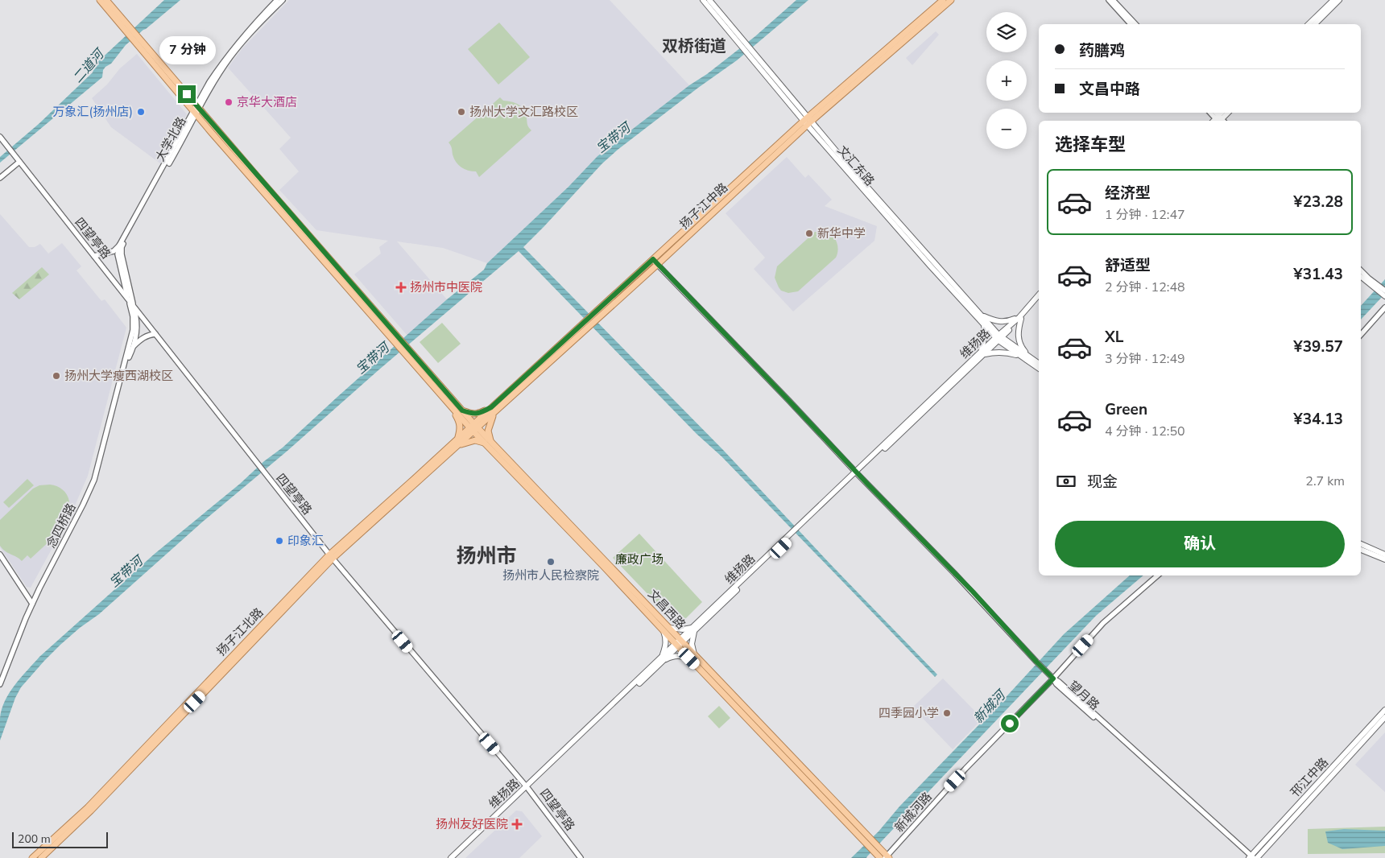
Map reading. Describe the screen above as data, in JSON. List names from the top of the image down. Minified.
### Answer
{"streets":{"main road":["文汇东路","扬子江中路","维扬路","文昌西路","扬子江北路","邗江中路"],"street":["大学北路","四望亭路","念四桥路","望月路","新城河路"]},"crossings":[["大学北路","四望亭路"],["大学北路","念四桥路"],["文汇东路","扬子江中路"],["文汇东路","维扬路"],["扬子江中路","文昌西路"],["扬子江中路","扬子江北路"],["扬子江中路","望月路"],["四望亭路","维扬路"],["四望亭路","念四桥路"],["四望亭路","扬子江北路"],["维扬路","文昌西路"],["维扬路","望月路"],["文昌西路","扬子江北路"],["文昌西路","新城河路"],["望月路","邗江中路"],["望月路","新城河路"]],"districts":["双桥街道","扬州市"],"water":["二道河","宝带河","新城河"],"parks":["廉政广场"],"places":{"other":["京华大酒店","万象汇(扬州店)","扬州大学文汇路校区","新华中学","扬州大学瘦西湖校区","印象汇","扬州市人民检察院","四季园小学"],"health":["扬州市中医院","扬州友好医院"]},"scale_bar":"200 m","page":{"map_buttons":["+","−"],"banner":["药膳鸡","文昌中路"],"bubble":"7 分钟","heading":"选择车型","list":[{"name":"经济型","note":"1 分钟 · 12:47","value":"¥23.28"},{"name":"舒适型","note":"2 分钟 · 12:48","value":"¥31.43"},{"name":"XL","note":"3 分钟 · 12:49","value":"¥39.57"},{"name":"Green","note":"4 分钟 · 12:50","value":"¥34.13"}],"pay":["现金","2.7 km"],"buttons":"确认","scale":"200 m"}}
